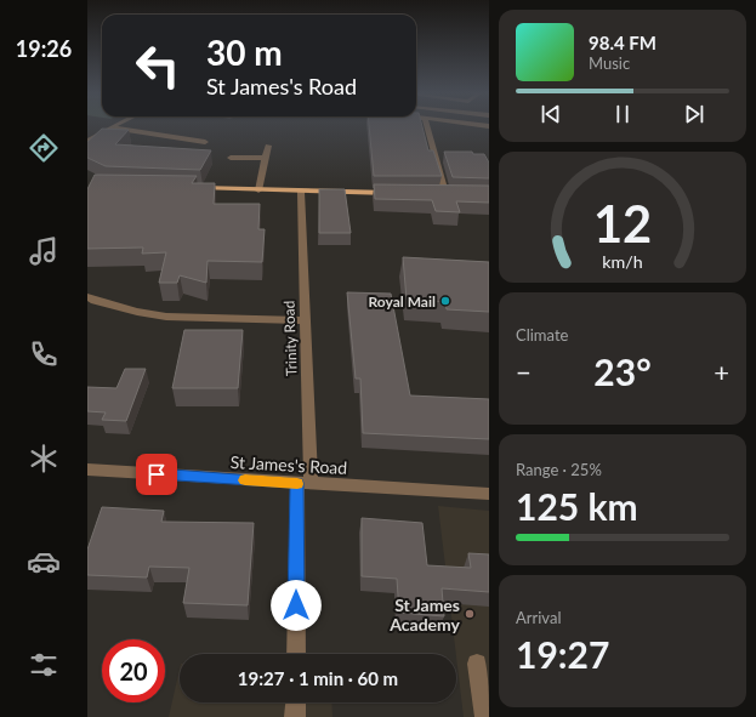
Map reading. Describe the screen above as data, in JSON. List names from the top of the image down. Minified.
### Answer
{"streets":{"street":["Trinity Road","St James's Road"]},"crossings":[["Trinity Road","St James's Road"]],"places":["Royal Mail","St James Academy"],"page":{"tabs":"19:26","turn":["30 m","St James's Road"],"song":["98.4 FM","Music"],"tile":["Climate",["Range · 25%","125 km"],["Arrival","19:27"]],"heat":["−","23°","+"],"limit":"20","trip":"19:27 · 1 min · 60 m","gauge":["12","km/h"]}}
